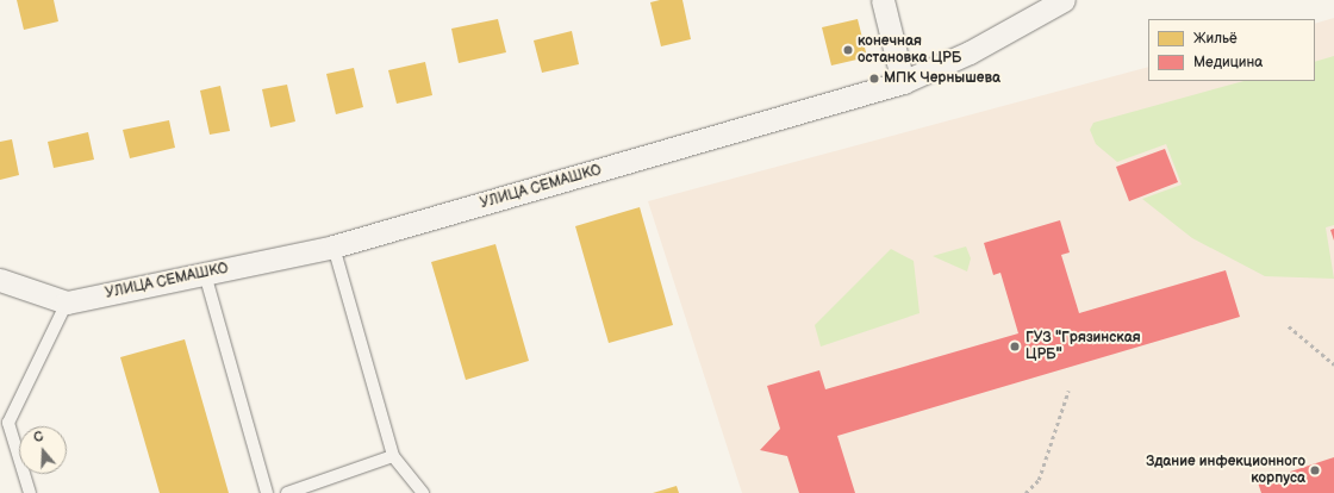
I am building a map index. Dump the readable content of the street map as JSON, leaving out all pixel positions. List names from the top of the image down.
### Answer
{
  "streets": {
    "street": ["УЛИЦА СЕМАШКО"]
  },
  "places": [
    "конечная остановка ЦРБ",
    "МПК Чернышева",
    "ГУЗ \"Грязинская ЦРБ\"",
    "Здание инфекционного корпуса"
  ],
  "legend": ["Жильё", "Медицина"],
  "north": "top"
}
